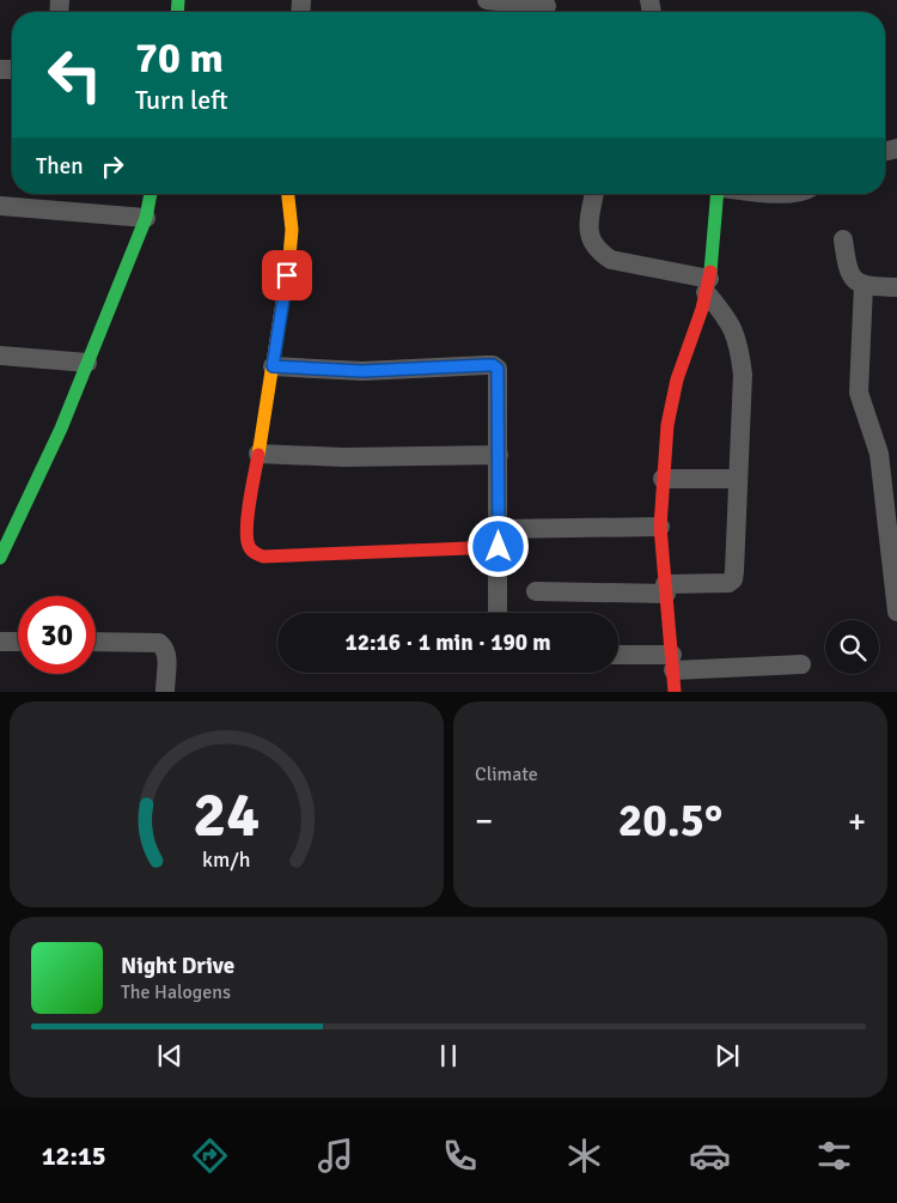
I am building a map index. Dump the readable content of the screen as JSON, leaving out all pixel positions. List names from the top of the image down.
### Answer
{
  "page": {
    "turn": ["70 m", "Turn left"],
    "then": "Then",
    "limit": "30",
    "trip": "12:16 · 1 min · 190 m",
    "tile": "Climate",
    "heat": ["−", "20.5°", "+"],
    "song": ["Night Drive", "The Halogens"],
    "tabs": "12:15",
    "gauge": ["24", "km/h"]
  }
}
